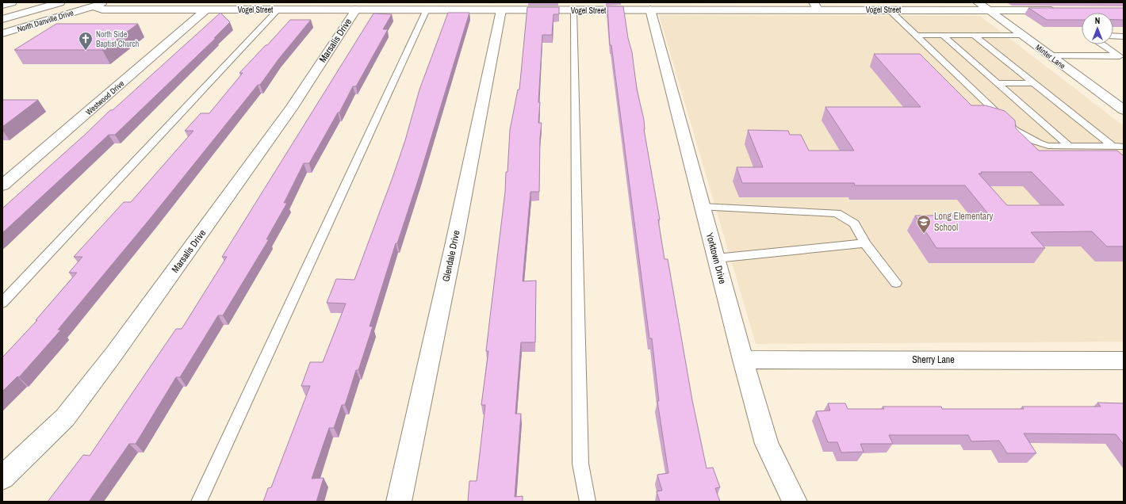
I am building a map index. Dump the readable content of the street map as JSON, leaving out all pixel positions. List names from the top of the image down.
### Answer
{
  "streets": {
    "main road": [
      "Vogel Street",
      "North Danville Drive",
      "Marsalis Drive",
      "Minter Lane",
      "Westwood Drive",
      "Glendale Drive",
      "Yorktown Drive",
      "Sherry Lane"
    ]
  },
  "crossings": [
    ["Vogel Street", "North Danville Drive"],
    ["Vogel Street", "Marsalis Drive"],
    ["Vogel Street", "Minter Lane"],
    ["Vogel Street", "Westwood Drive"],
    ["Vogel Street", "Glendale Drive"],
    ["Vogel Street", "Yorktown Drive"],
    ["Yorktown Drive", "Sherry Lane"]
  ],
  "places": {
    "church": ["North Side Baptist Church"],
    "school or university": ["Long Elementary School"]
  },
  "north": "top"
}
